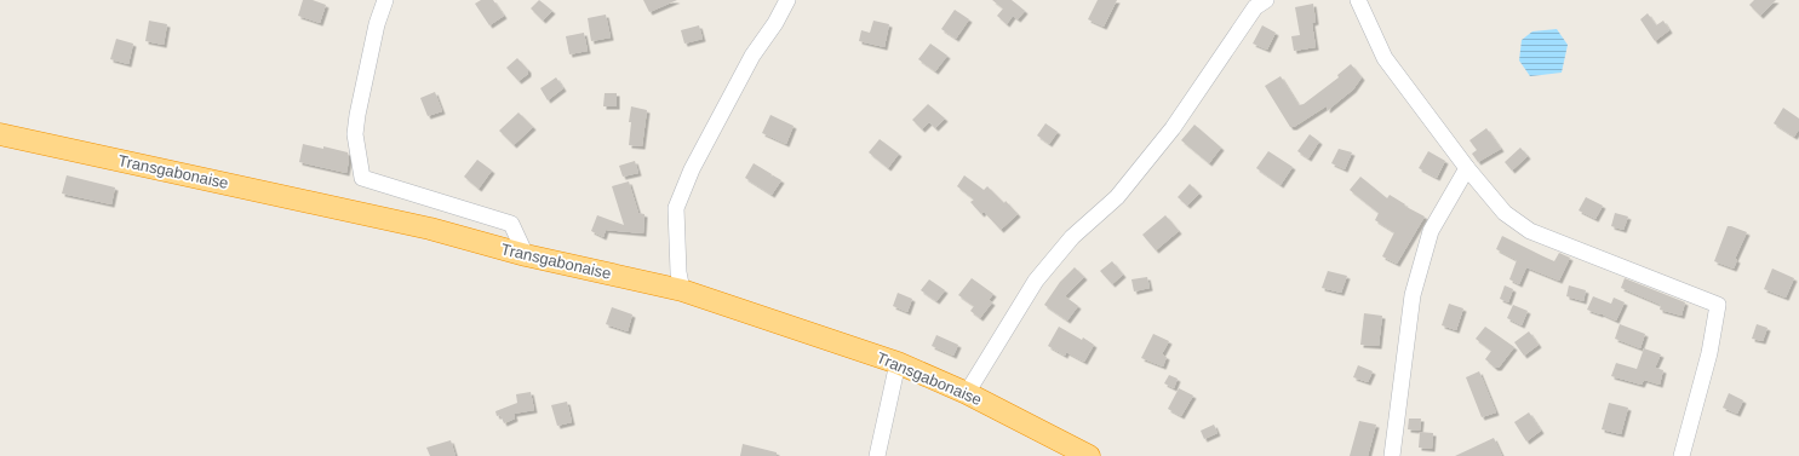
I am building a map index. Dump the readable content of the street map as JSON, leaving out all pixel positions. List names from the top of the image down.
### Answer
{
  "streets": {
    "highway": ["Transgabonaise"]
  }
}
